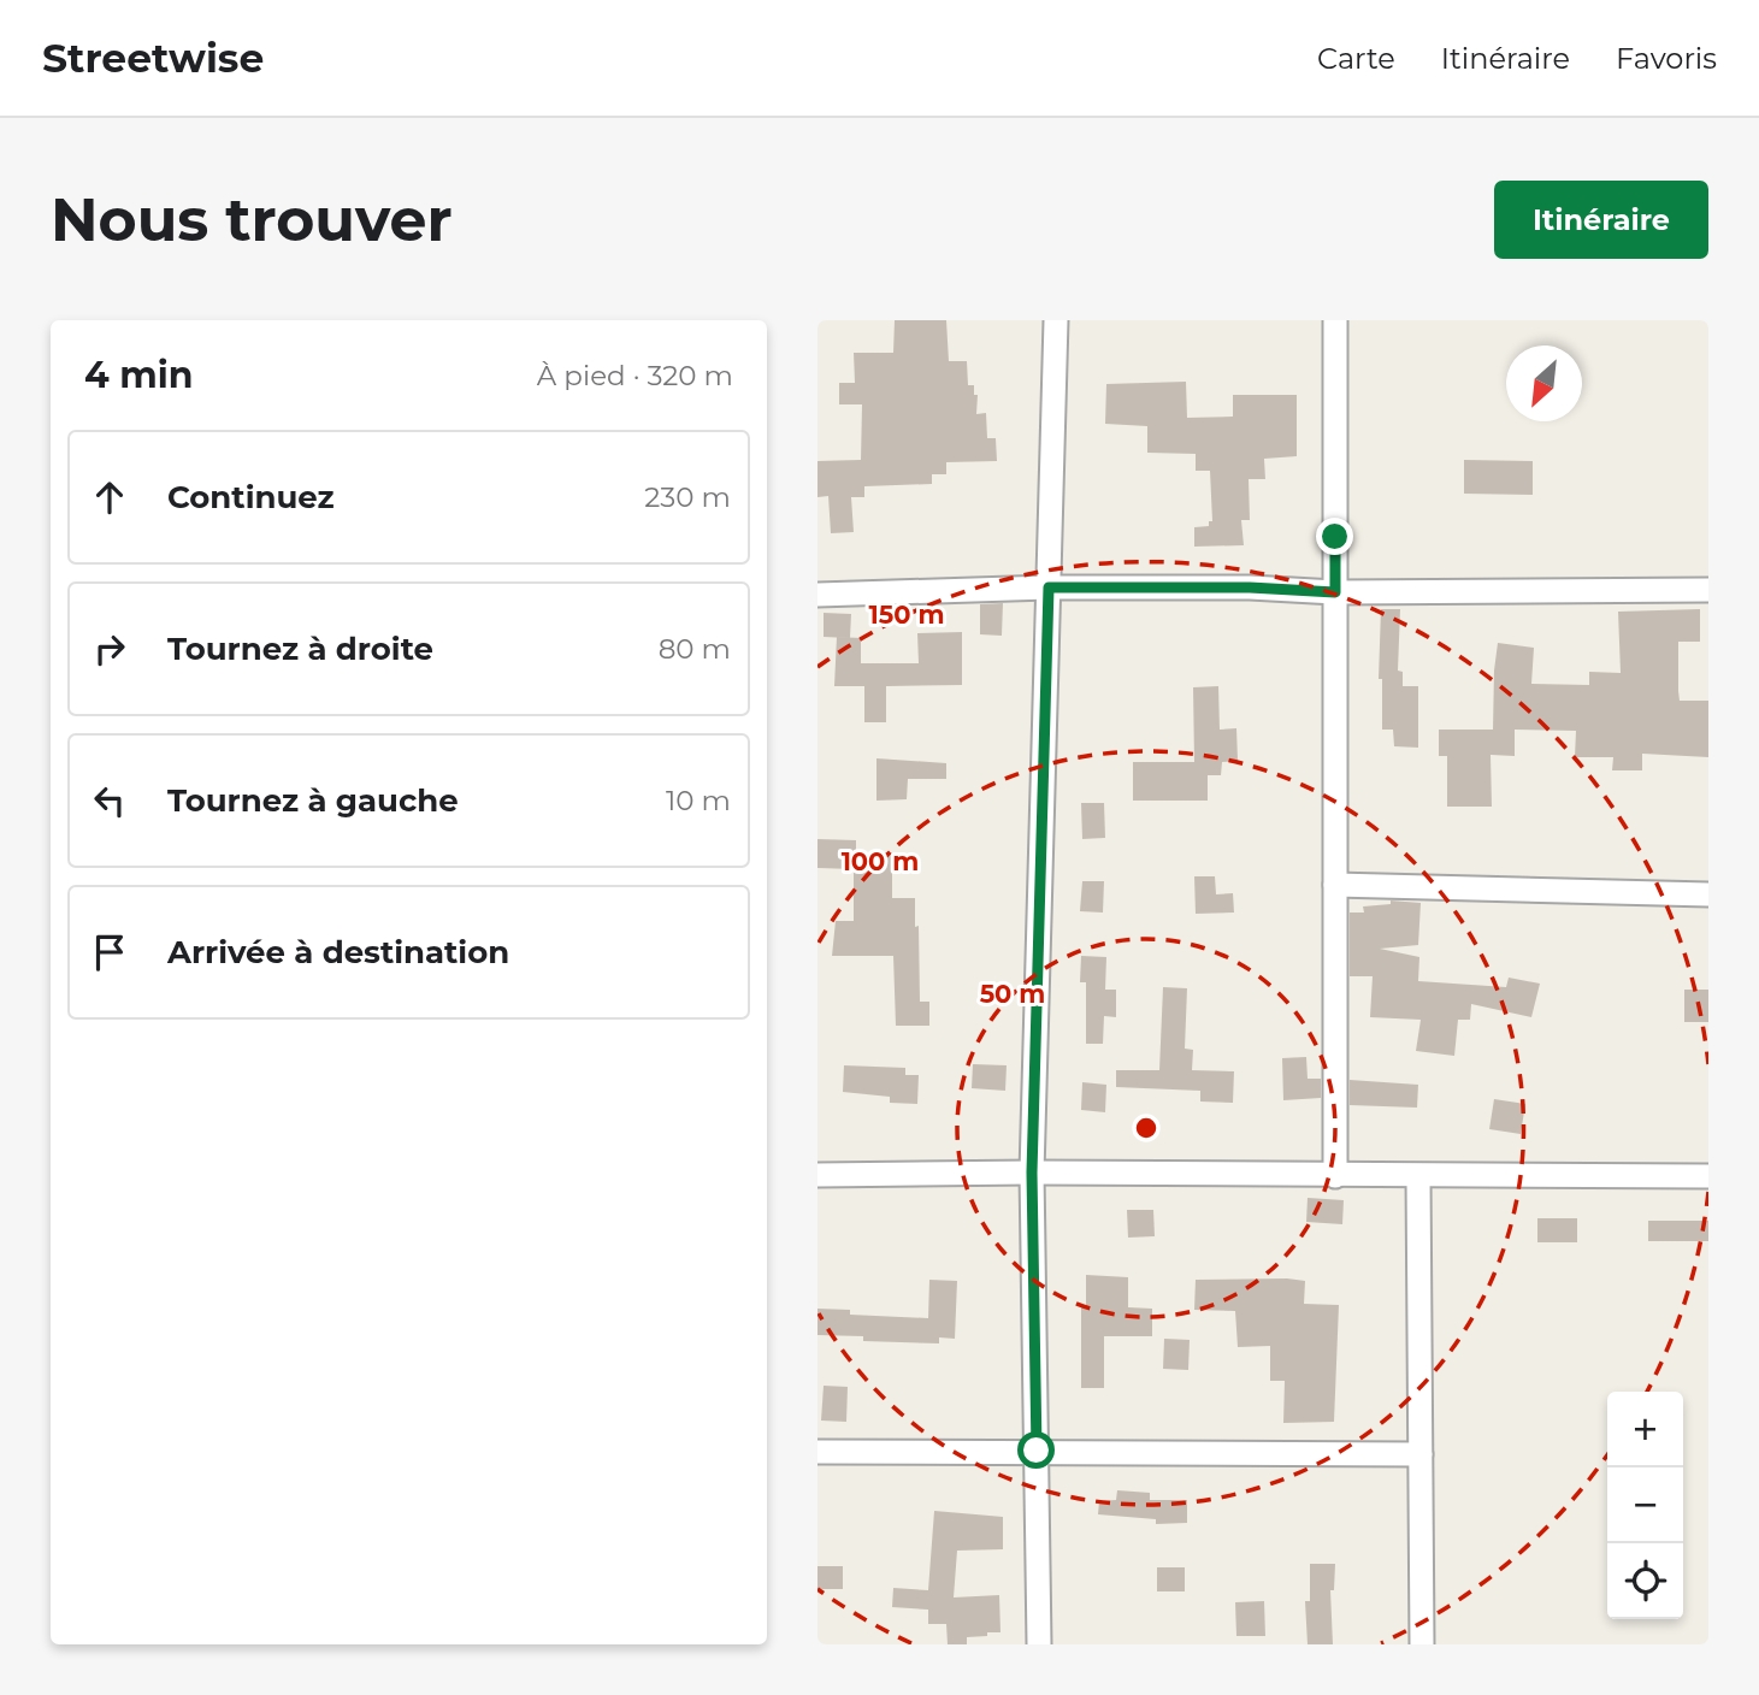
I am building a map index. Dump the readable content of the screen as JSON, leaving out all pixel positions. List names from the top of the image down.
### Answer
{
  "north": "bottom left",
  "page": {
    "header": "Streetwise",
    "nav": ["Carte", "Itinéraire", "Favoris"],
    "buttons": "Itinéraire",
    "title": "Nous trouver",
    "heading": ["4 min", "À pied · 320 m"],
    "list": [
      ["Continuez", "230 m"],
      ["Tournez à droite", "80 m"],
      ["Tournez à gauche", "10 m"],
      "Arrivée à destination"
    ],
    "map_buttons": ["+", "−"]
  },
  "rings": ["150 m", "100 m", "50 m"]
}
